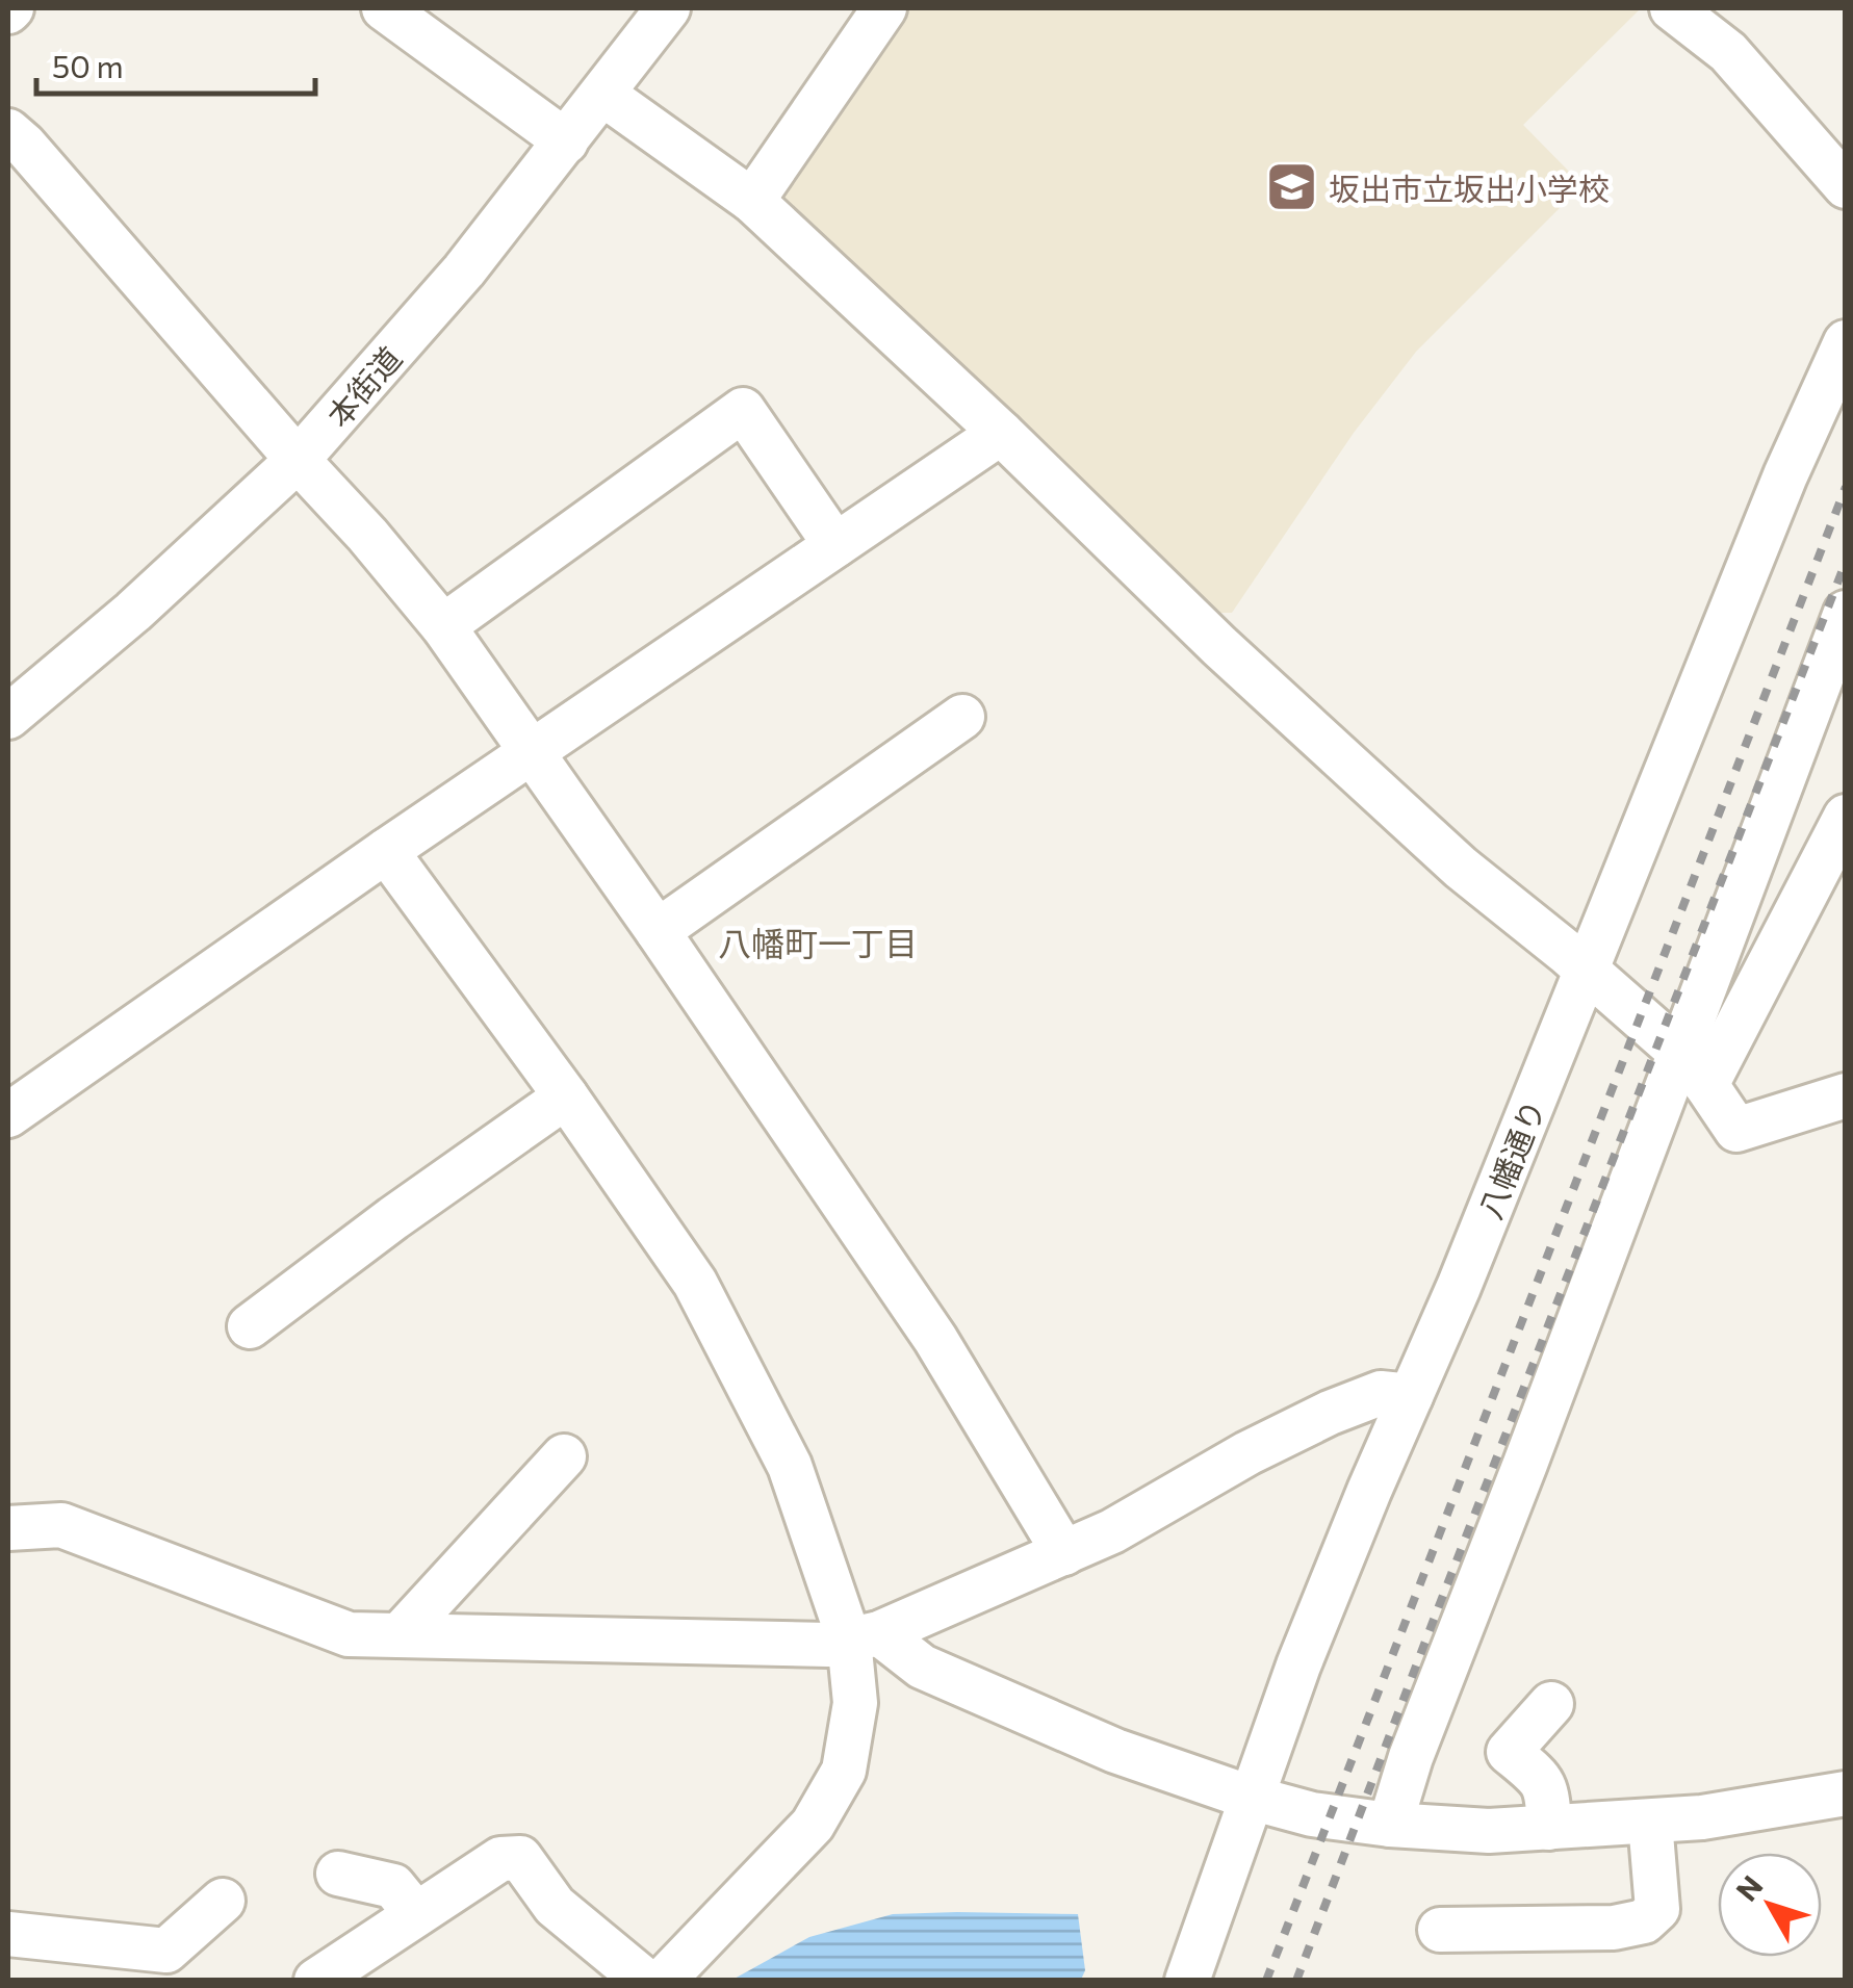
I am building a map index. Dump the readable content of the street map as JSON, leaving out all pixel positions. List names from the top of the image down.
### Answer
{
  "streets": {
    "street": ["本街道", "八幡通り"]
  },
  "districts": ["八幡町一丁目"],
  "places": {
    "school or university": ["坂出市立坂出小学校"]
  },
  "scale_bar": "50 m",
  "north": "top left"
}
